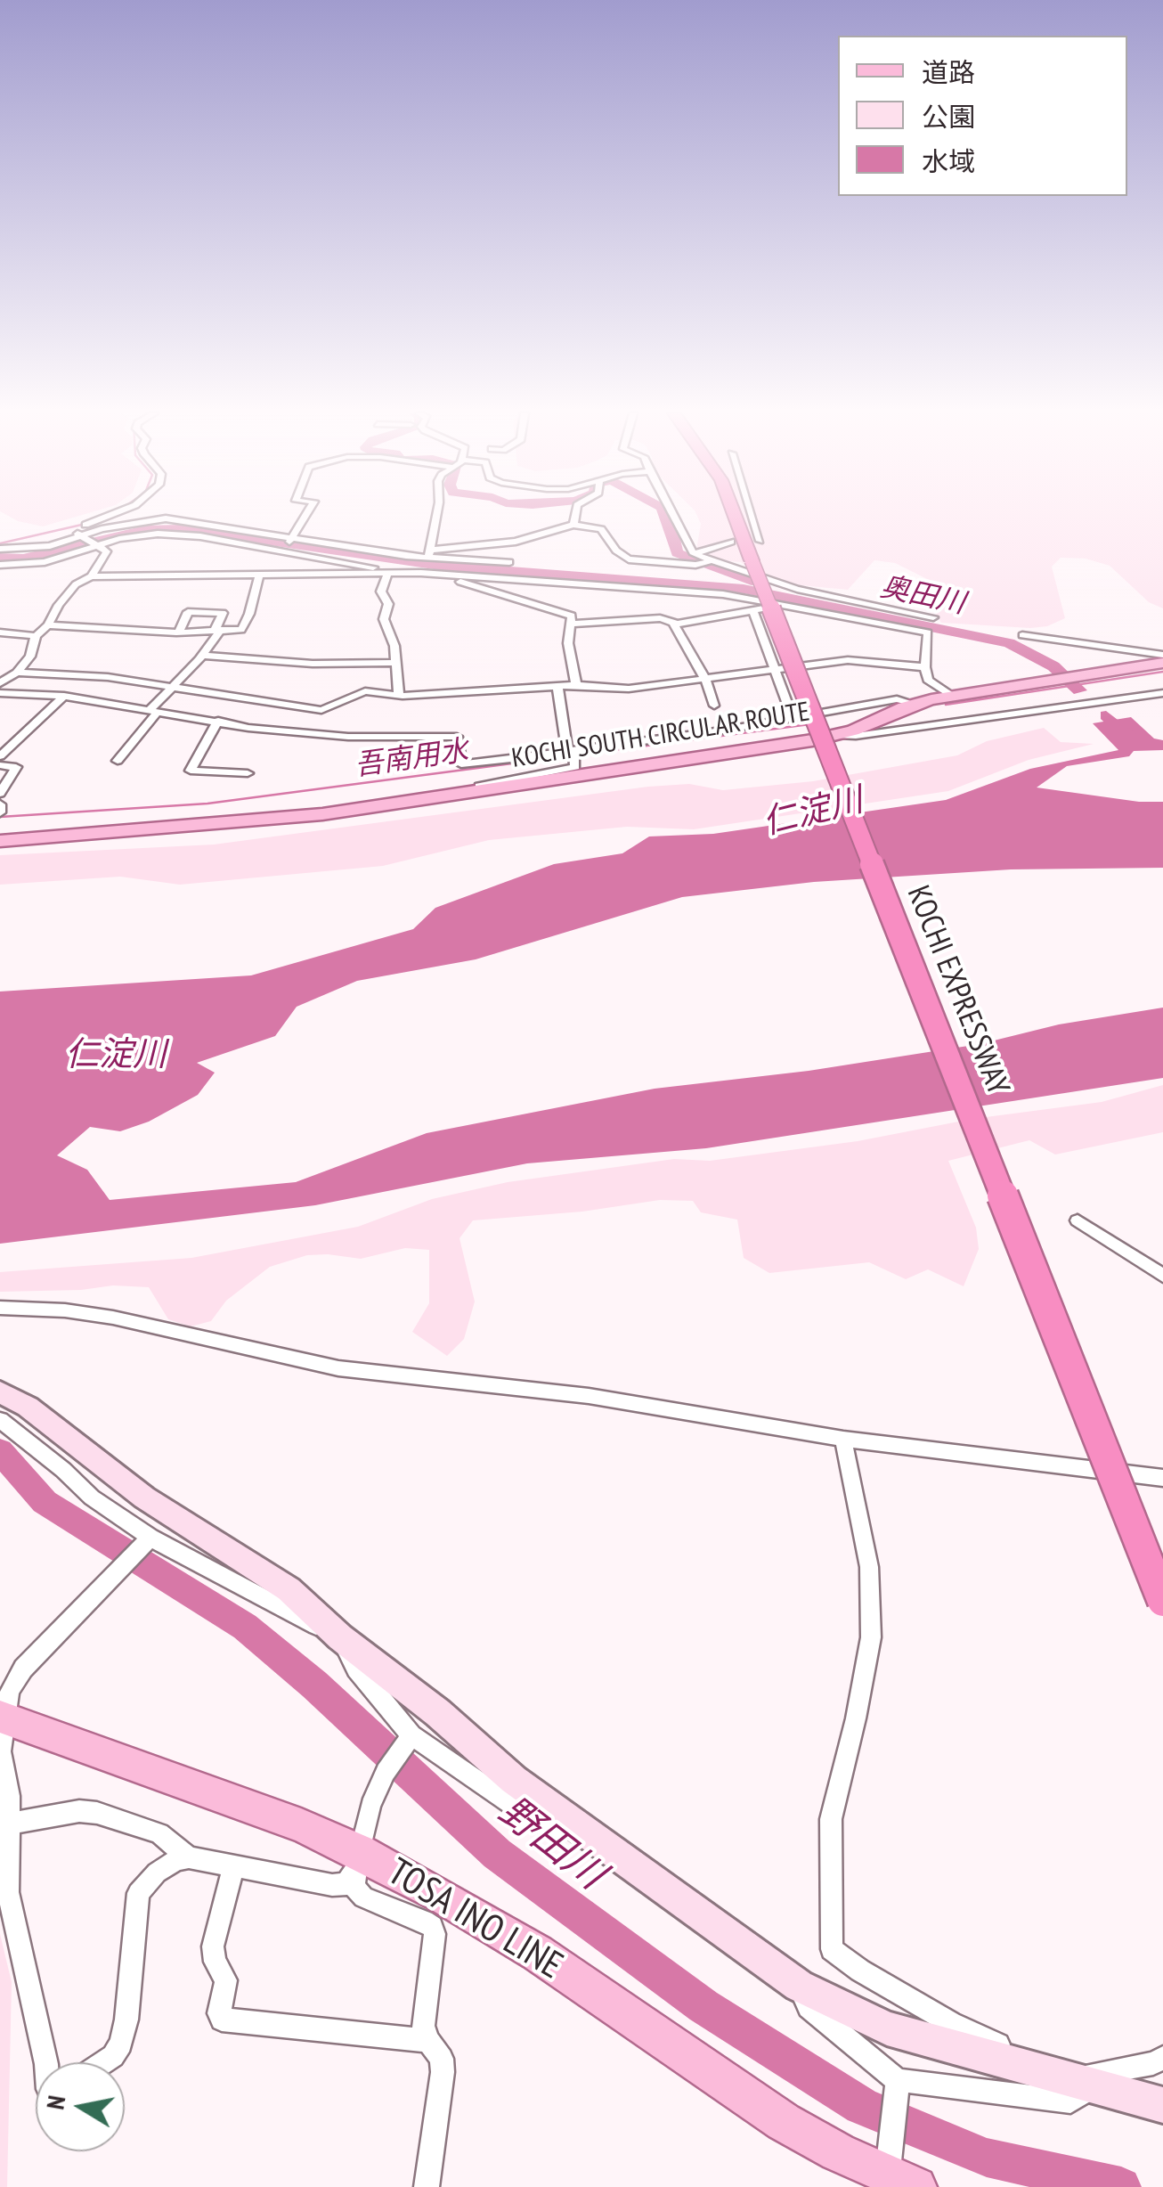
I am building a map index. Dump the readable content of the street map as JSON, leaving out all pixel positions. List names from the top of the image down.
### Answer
{
  "streets": {
    "highway": ["KOCHI EXPRESSWAY"],
    "main road": ["KOCHI SOUTH CIRCULAR ROUTE", "TOSA INO LINE"]
  },
  "water": [
    "奥田川",
    "吾南用水",
    "仁淀川",
    "野田川"
  ],
  "legend": ["道路", "公園", "水域"],
  "north": "left"
}
